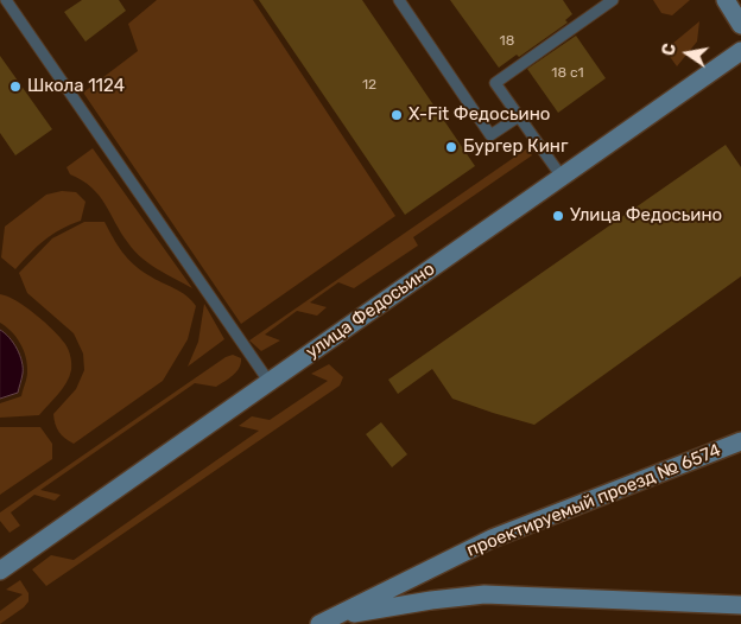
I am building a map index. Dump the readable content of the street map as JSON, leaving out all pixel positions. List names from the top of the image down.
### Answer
{
  "streets": {
    "street": ["улица Федосьино", "проектируемый проезд № 6574"]
  },
  "places": [
    "Школа 1124",
    "X-Fit Федосьино",
    "Бургер Кинг",
    "Улица Федосьино"
  ],
  "house_numbers": ["18", "18 с1", "12"],
  "north": "left"
}
